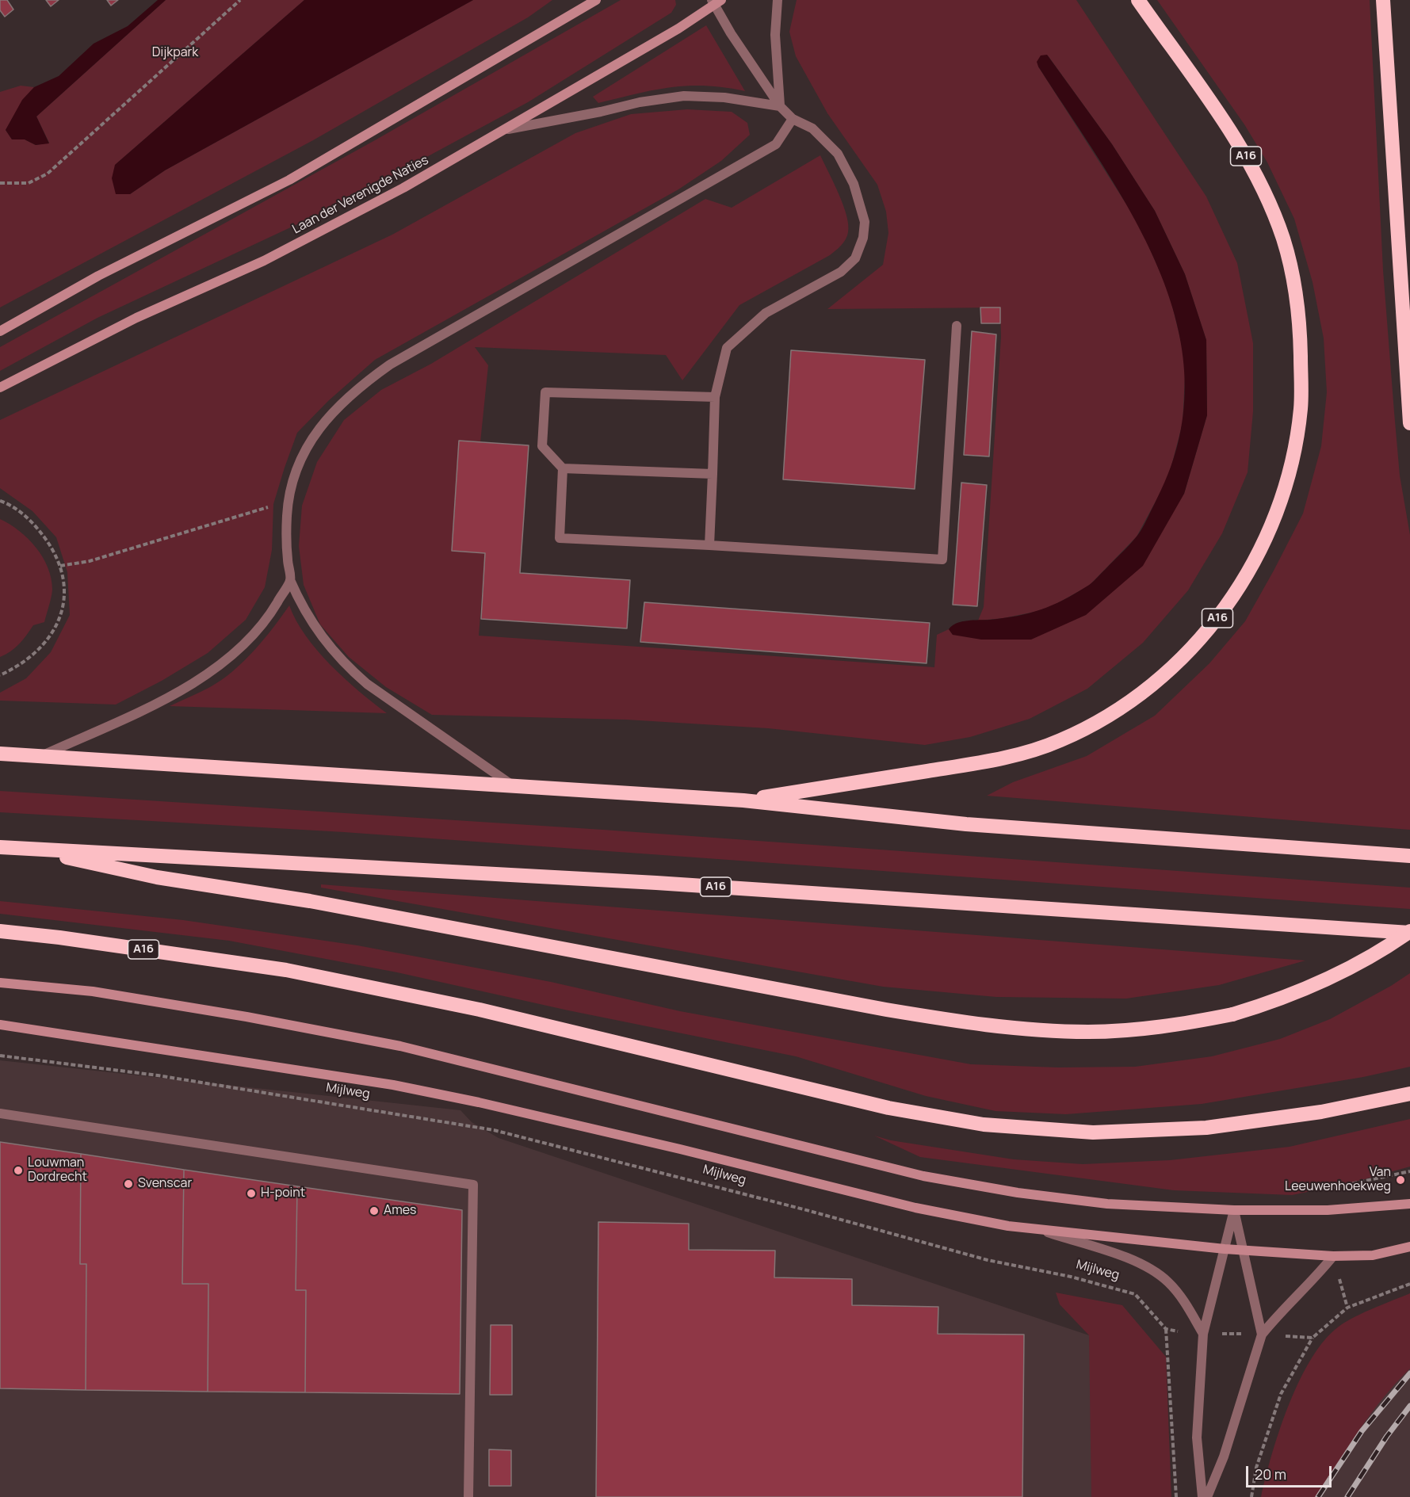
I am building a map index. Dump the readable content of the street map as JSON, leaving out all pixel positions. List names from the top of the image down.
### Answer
{
  "streets": {
    "highway": ["A16"],
    "main road": ["Laan der Verenigde Naties", "Mijlweg"]
  },
  "parks": ["Dijkpark"],
  "places": [
    "Louwman Dordrecht",
    "Van Leeuwenhoekweg",
    "Svenscar",
    "H-point",
    "Ames"
  ],
  "scale_bar": "20 m"
}
